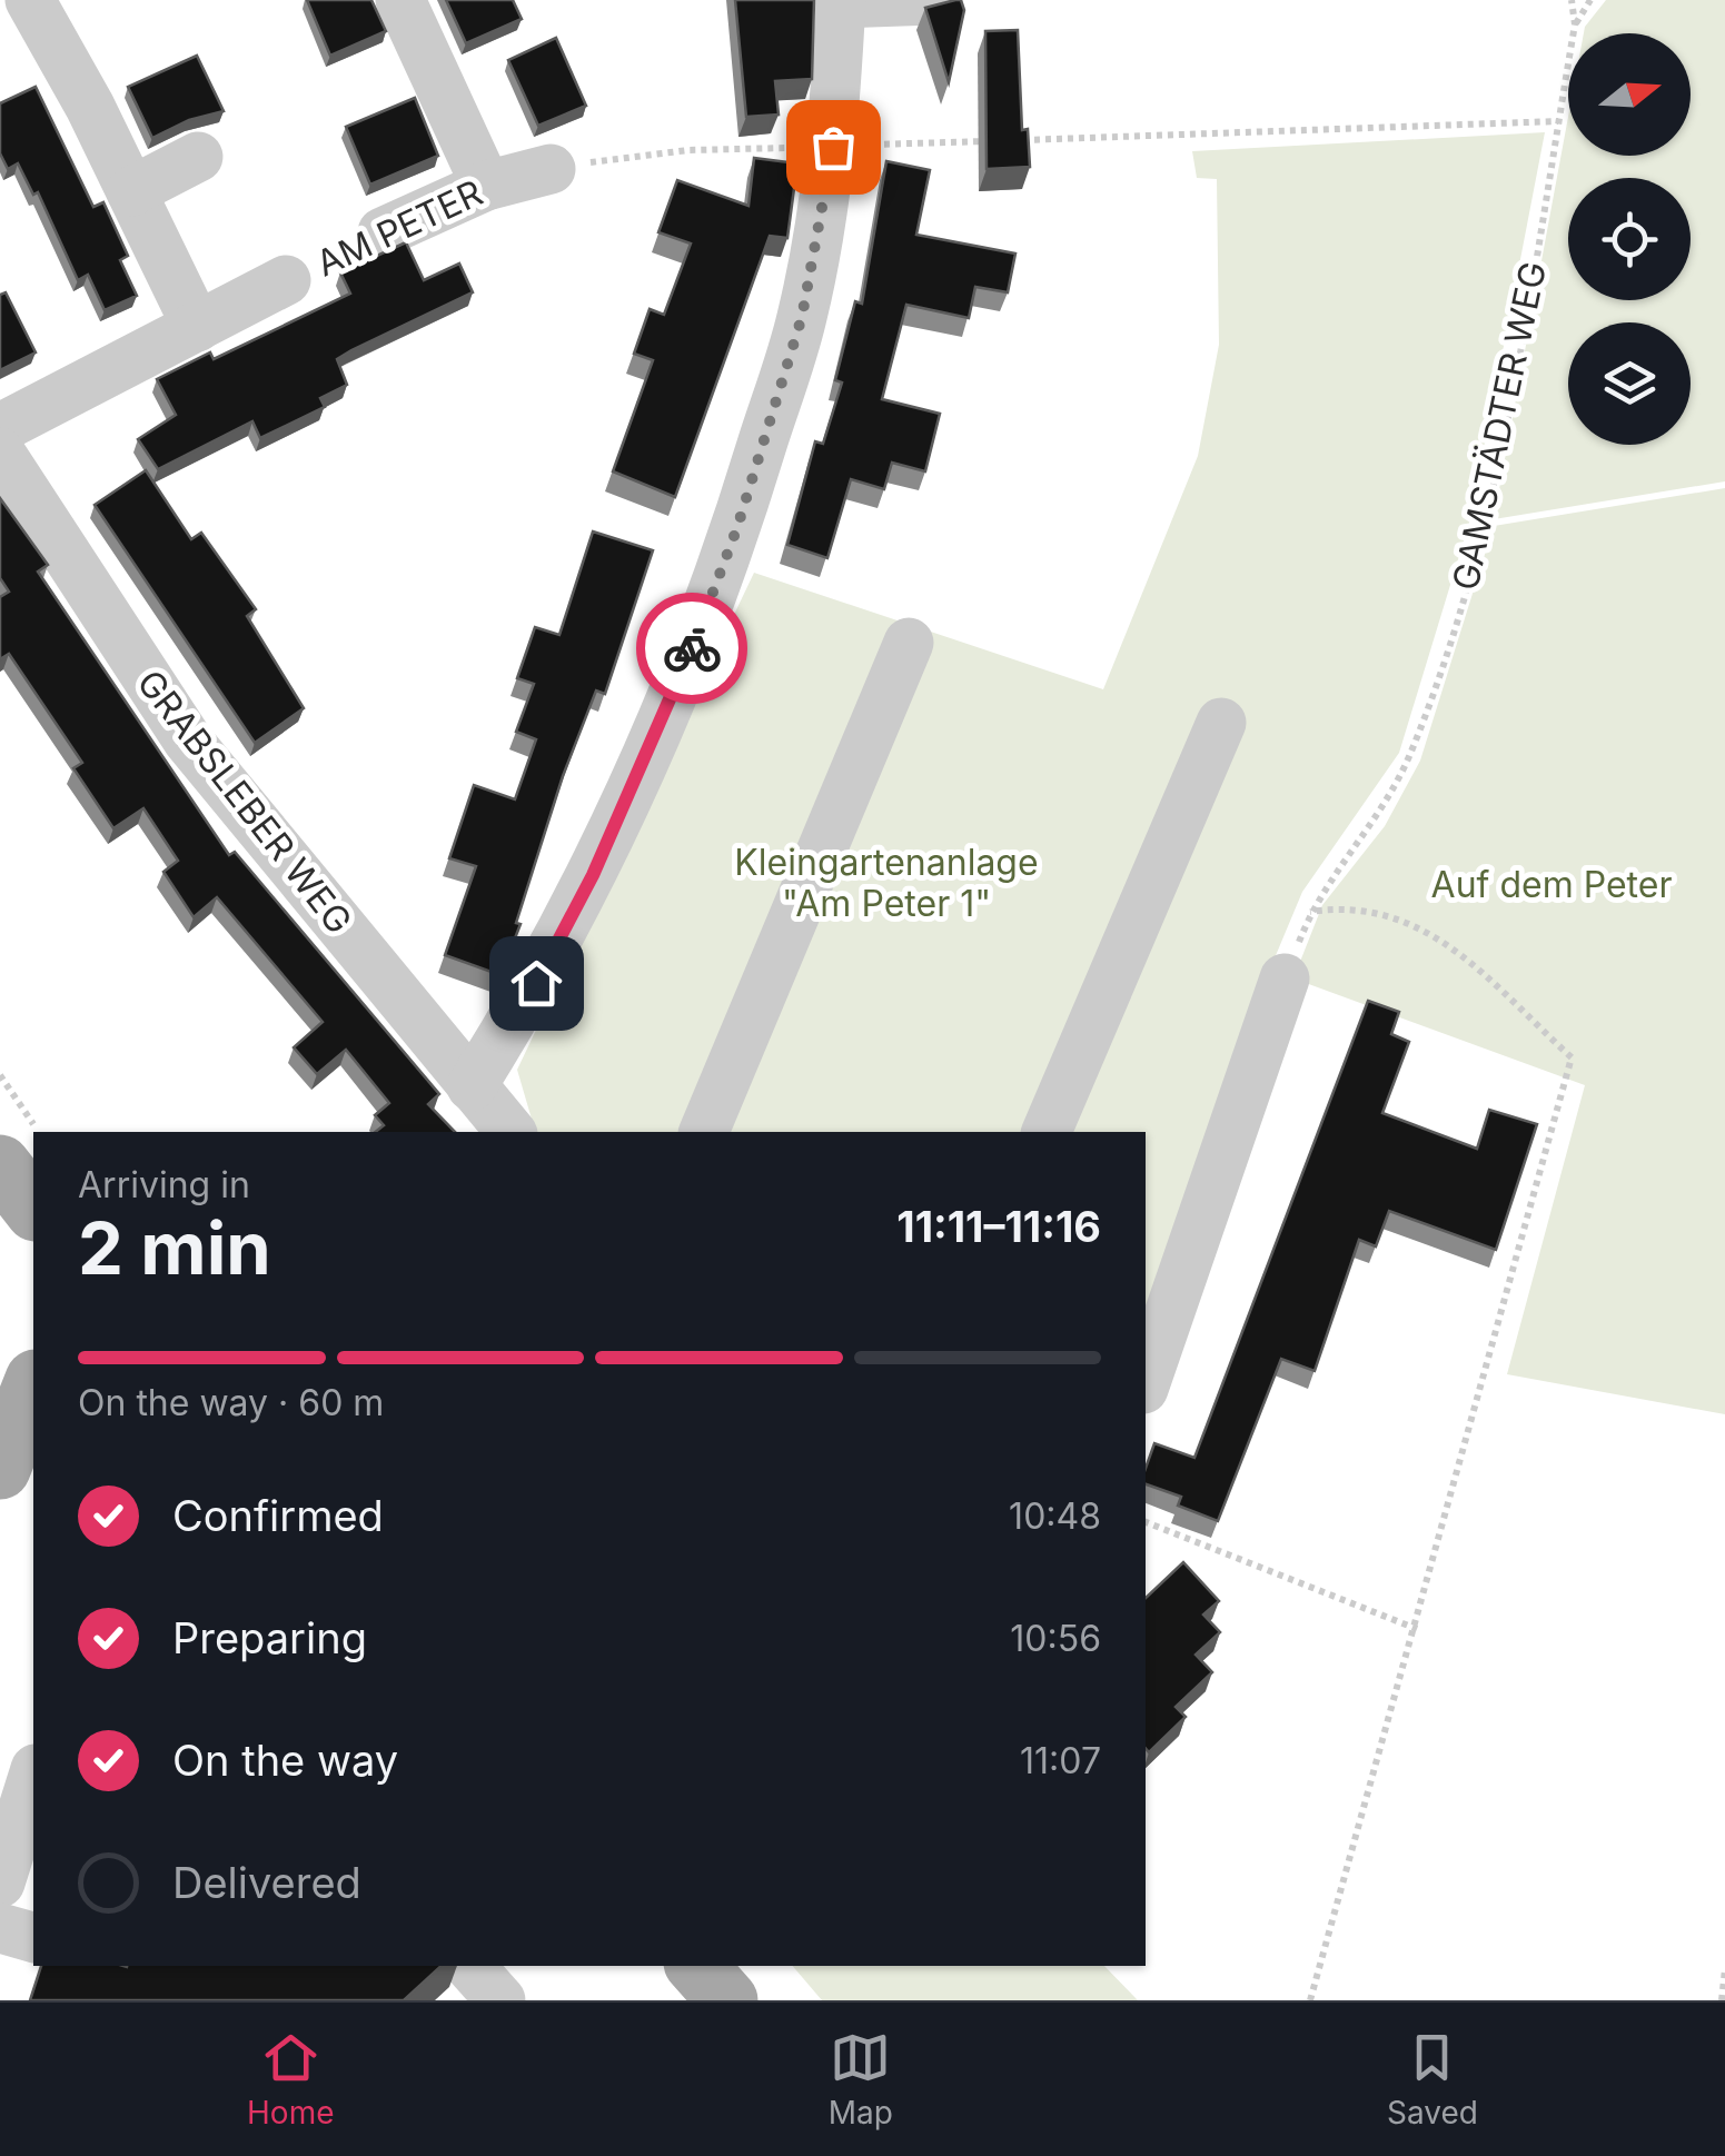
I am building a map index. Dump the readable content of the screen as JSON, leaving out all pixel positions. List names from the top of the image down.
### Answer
{
  "streets": {
    "street": ["AM PETER", "GRABSLEBER WEG"],
    "path": ["GAMSTÄDTER WEG"]
  },
  "parks": ["Kleingartenanlage \"Am Peter 1\"", "Auf dem Peter"],
  "north": "right",
  "page": {
    "heading": ["2 min", "Arriving in", "11:11–11:16"],
    "bar": "On the way · 60 m",
    "list": [
      ["Confirmed", "10:48"],
      ["Preparing", "10:56"],
      ["On the way", "11:07"],
      "Delivered"
    ],
    "tabs": ["Home", "Map", "Saved"]
  }
}
